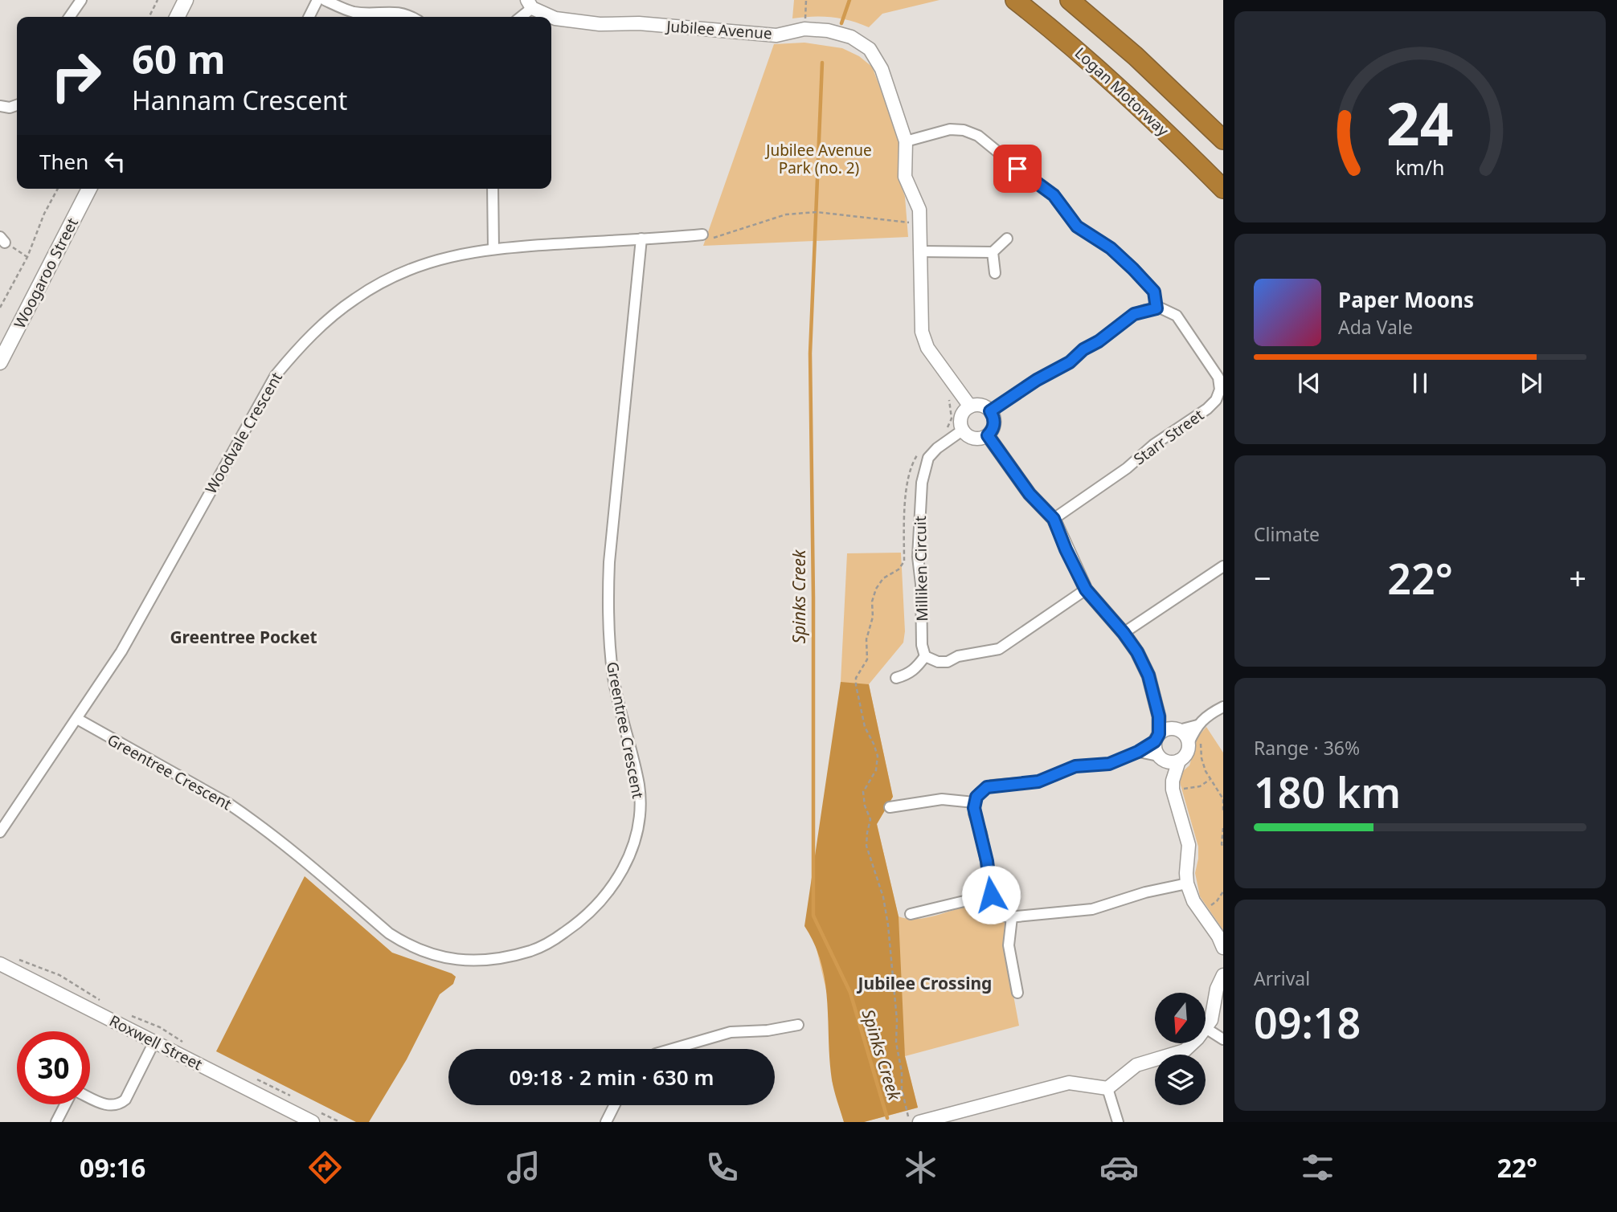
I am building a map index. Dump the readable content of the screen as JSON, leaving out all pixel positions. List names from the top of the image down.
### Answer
{
  "streets": {
    "highway": ["Logan Motorway"],
    "main road": ["Woogaroo Street"],
    "street": [
      "Jubilee Avenue",
      "Woodvale Crescent",
      "Starr Street",
      "Milliken Circuit",
      "Greentree Crescent",
      "Roxwell Street"
    ]
  },
  "crossings": [
    ["Jubilee Avenue", "Milliken Circuit"],
    ["Woodvale Crescent", "Greentree Crescent"]
  ],
  "districts": ["Greentree Pocket", "Jubilee Crossing"],
  "water": ["Spinks Creek"],
  "parks": ["Jubilee Avenue Park (no. 2)"],
  "north": "bottom",
  "page": {
    "turn": ["60 m", "Hannam Crescent"],
    "then": "Then",
    "song": ["Paper Moons", "Ada Vale"],
    "tile": [
      "Climate",
      ["Range · 36%", "180 km"],
      ["Arrival", "09:18"]
    ],
    "heat": ["−", "22°", "+"],
    "limit": "30",
    "trip": "09:18 · 2 min · 630 m",
    "tabs": ["09:16", "22°"],
    "gauge": ["24", "km/h"]
  }
}
